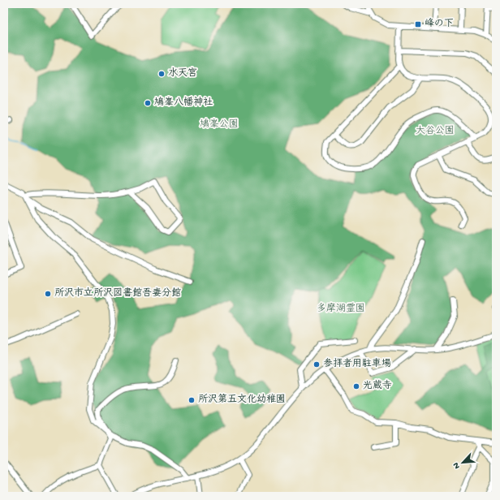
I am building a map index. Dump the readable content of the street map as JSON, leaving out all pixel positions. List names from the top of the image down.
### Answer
{
  "parks": ["鳩峯公園", "大谷公園", "多摩湖霊園"],
  "places": {
    "transit": ["峰の下"],
    "other": [
      "水天宮",
      "鳩峯八幡神社",
      "所沢市立所沢図書館吾妻分館",
      "参拝者用駐車場",
      "光蔵寺",
      "所沢第五文化幼稚園"
    ]
  },
  "north": "bottom left"
}
